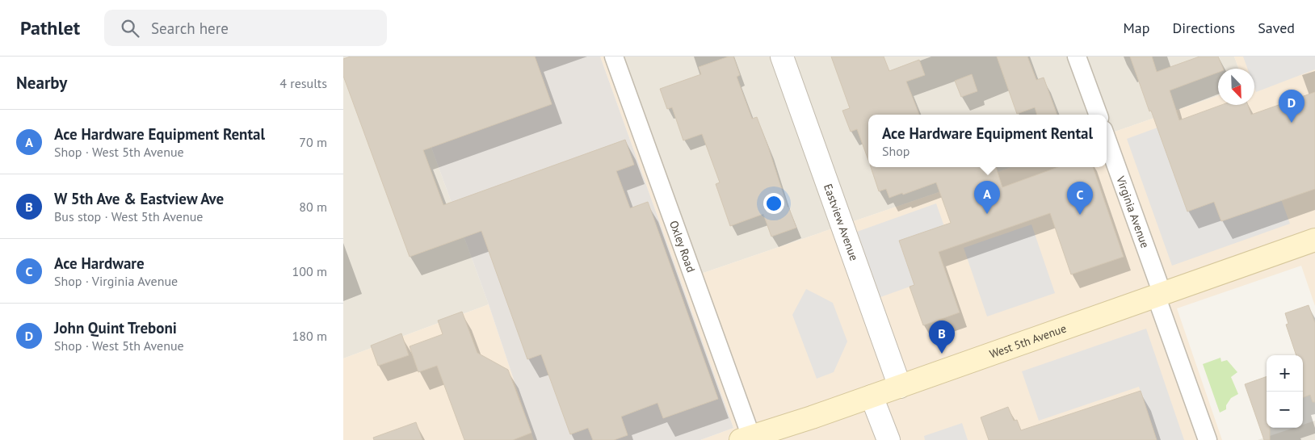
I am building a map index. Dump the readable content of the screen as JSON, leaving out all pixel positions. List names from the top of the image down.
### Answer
{
  "streets": {
    "main road": ["West 5th Avenue"],
    "street": ["Virginia Avenue", "Eastview Avenue", "Oxley Road"]
  },
  "crossings": [
    ["Virginia Avenue", "West 5th Avenue"],
    ["Eastview Avenue", "West 5th Avenue"],
    ["Oxley Road", "West 5th Avenue"]
  ],
  "north": "bottom right",
  "page": {
    "header": "Pathlet",
    "search": "Search here",
    "nav": ["Map", "Directions", "Saved"],
    "heading": ["Nearby", "4 results"],
    "pins": [
      "D",
      "A",
      "C",
      "B"
    ],
    "list": [
      {
        "mark": "A",
        "name": "Ace Hardware Equipment Rental",
        "note": "Shop · West 5th Avenue",
        "value": "70 m"
      },
      {
        "mark": "B",
        "name": "W 5th Ave & Eastview Ave",
        "note": "Bus stop · West 5th Avenue",
        "value": "80 m"
      },
      {
        "mark": "C",
        "name": "Ace Hardware",
        "note": "Shop · Virginia Avenue",
        "value": "100 m"
      },
      {
        "mark": "D",
        "name": "John Quint Treboni",
        "note": "Shop · West 5th Avenue",
        "value": "180 m"
      }
    ],
    "popup": ["Ace Hardware Equipment Rental", "Shop"],
    "map_buttons": ["+", "−"]
  }
}
